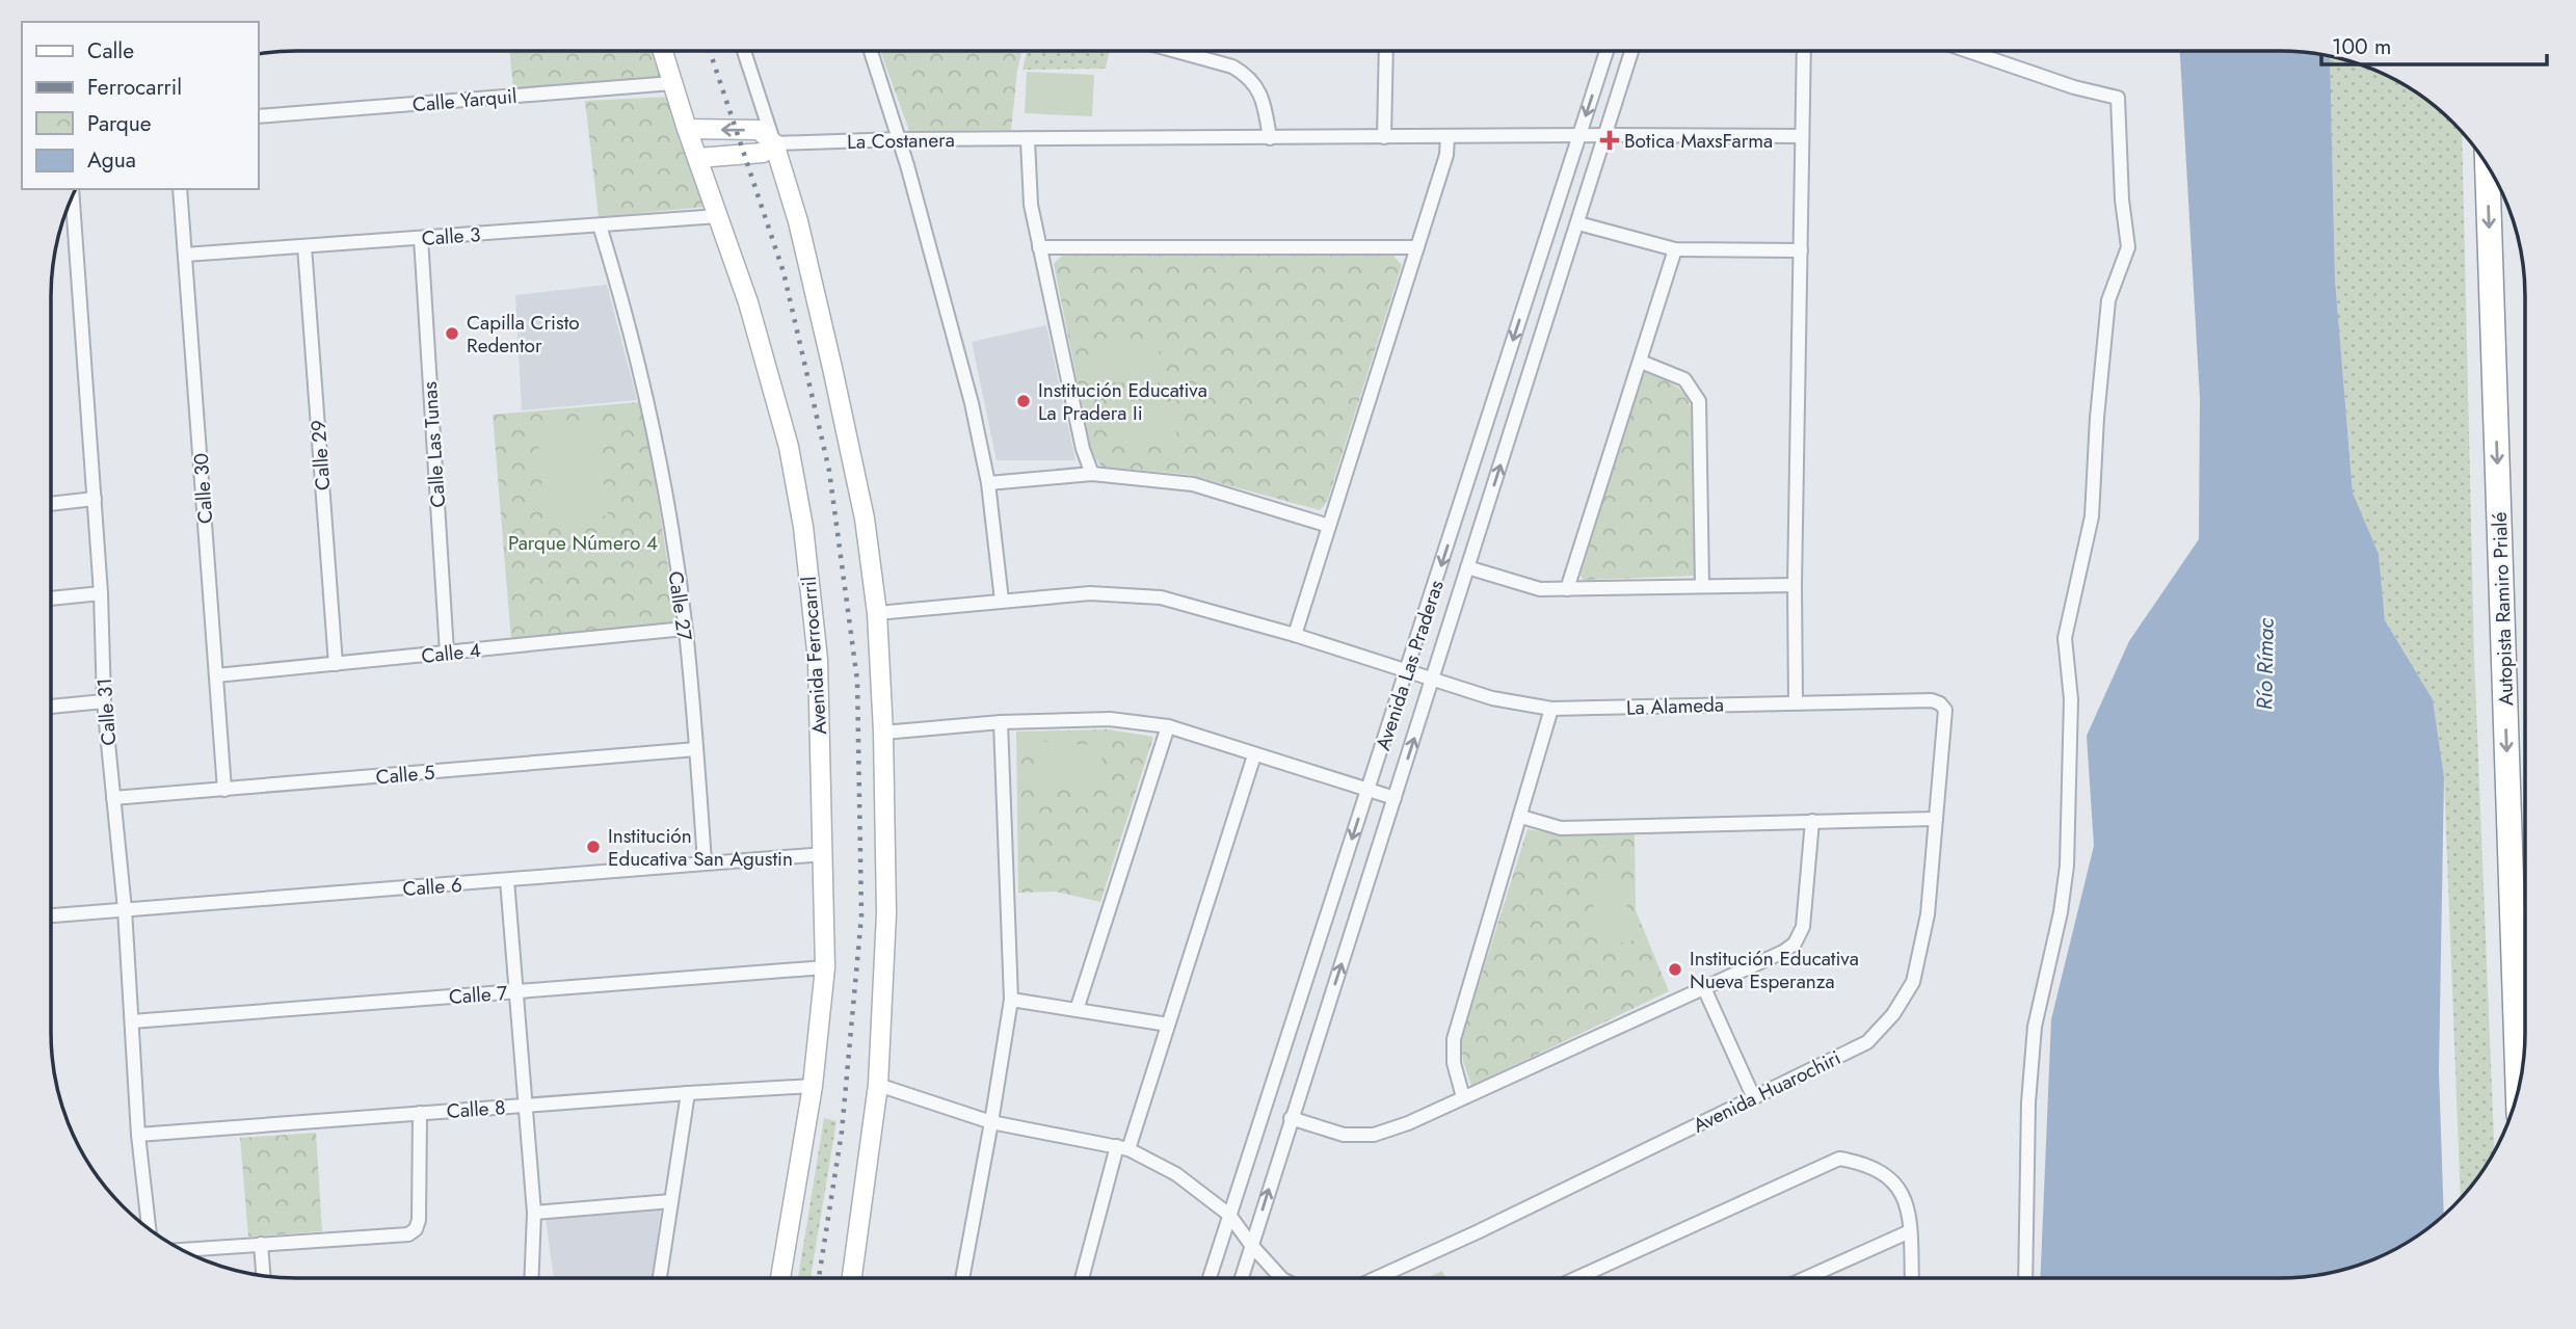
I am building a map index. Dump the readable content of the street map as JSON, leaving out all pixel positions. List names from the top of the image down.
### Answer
{
  "streets": {
    "highway": ["Autopista Ramiro Prialé"],
    "street": [
      "Calle Yarquil",
      "La Costanera",
      "Calle 3",
      "Calle Las Tunas",
      "Calle 29",
      "Calle 30",
      "Calle 27",
      "Calle 4",
      "Avenida Ferrocarril",
      "Avenida Las Praderas",
      "La Alameda",
      "Calle 31",
      "Calle 5",
      "Calle 6",
      "Calle 7",
      "Avenida Huarochiri",
      "Calle 8"
    ]
  },
  "crossings": [
    ["Calle Yarquil", "Avenida Ferrocarril"],
    ["La Costanera", "Avenida Ferrocarril"],
    ["La Costanera", "Avenida Las Praderas"],
    ["Calle 3", "Calle Las Tunas"],
    ["Calle 3", "Calle 29"],
    ["Calle 3", "Calle 30"],
    ["Calle 3", "Calle 27"],
    ["Calle 3", "Avenida Ferrocarril"],
    ["Calle Las Tunas", "Calle 4"],
    ["Calle 29", "Calle 4"],
    ["Calle 30", "Calle 4"],
    ["Calle 30", "Calle 5"],
    ["Calle 27", "Calle 4"],
    ["Calle 27", "Calle 5"],
    ["Calle 27", "Calle 6"],
    ["Avenida Ferrocarril", "Calle 6"],
    ["Avenida Ferrocarril", "Calle 7"],
    ["Avenida Ferrocarril", "Calle 8"],
    ["Avenida Las Praderas", "La Alameda"],
    ["La Alameda", "Avenida Huarochiri"],
    ["Calle 31", "Calle 5"],
    ["Calle 31", "Calle 6"],
    ["Calle 31", "Calle 7"],
    ["Calle 31", "Calle 8"]
  ],
  "one_way": ["Autopista Ramiro Prialé"],
  "water": ["Río Rímac"],
  "parks": ["Parque Número 4"],
  "places": {
    "health": ["Botica MaxsFarma"],
    "other": [
      "Capilla Cristo Redentor",
      "Institución Educativa La Pradera Ii",
      "Institución Educativa San Agustin",
      "Institución Educativa Nueva Esperanza"
    ]
  },
  "legend": [
    "Calle",
    "Ferrocarril",
    "Parque",
    "Agua"
  ],
  "scale_bar": "100 m"
}
